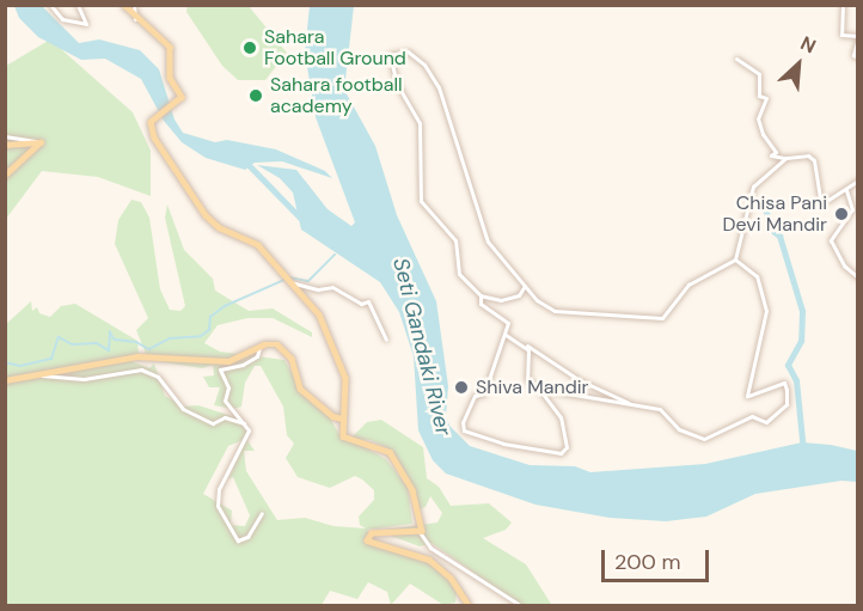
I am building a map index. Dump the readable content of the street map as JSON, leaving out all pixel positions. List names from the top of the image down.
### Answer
{
  "water": ["Seti Gandaki River"],
  "places": [
    "Sahara Football Ground",
    "Sahara football academy",
    "Chisa Pani Devi Mandir",
    "Shiva Mandir"
  ],
  "scale_bar": "200 m",
  "north": "top right"
}
